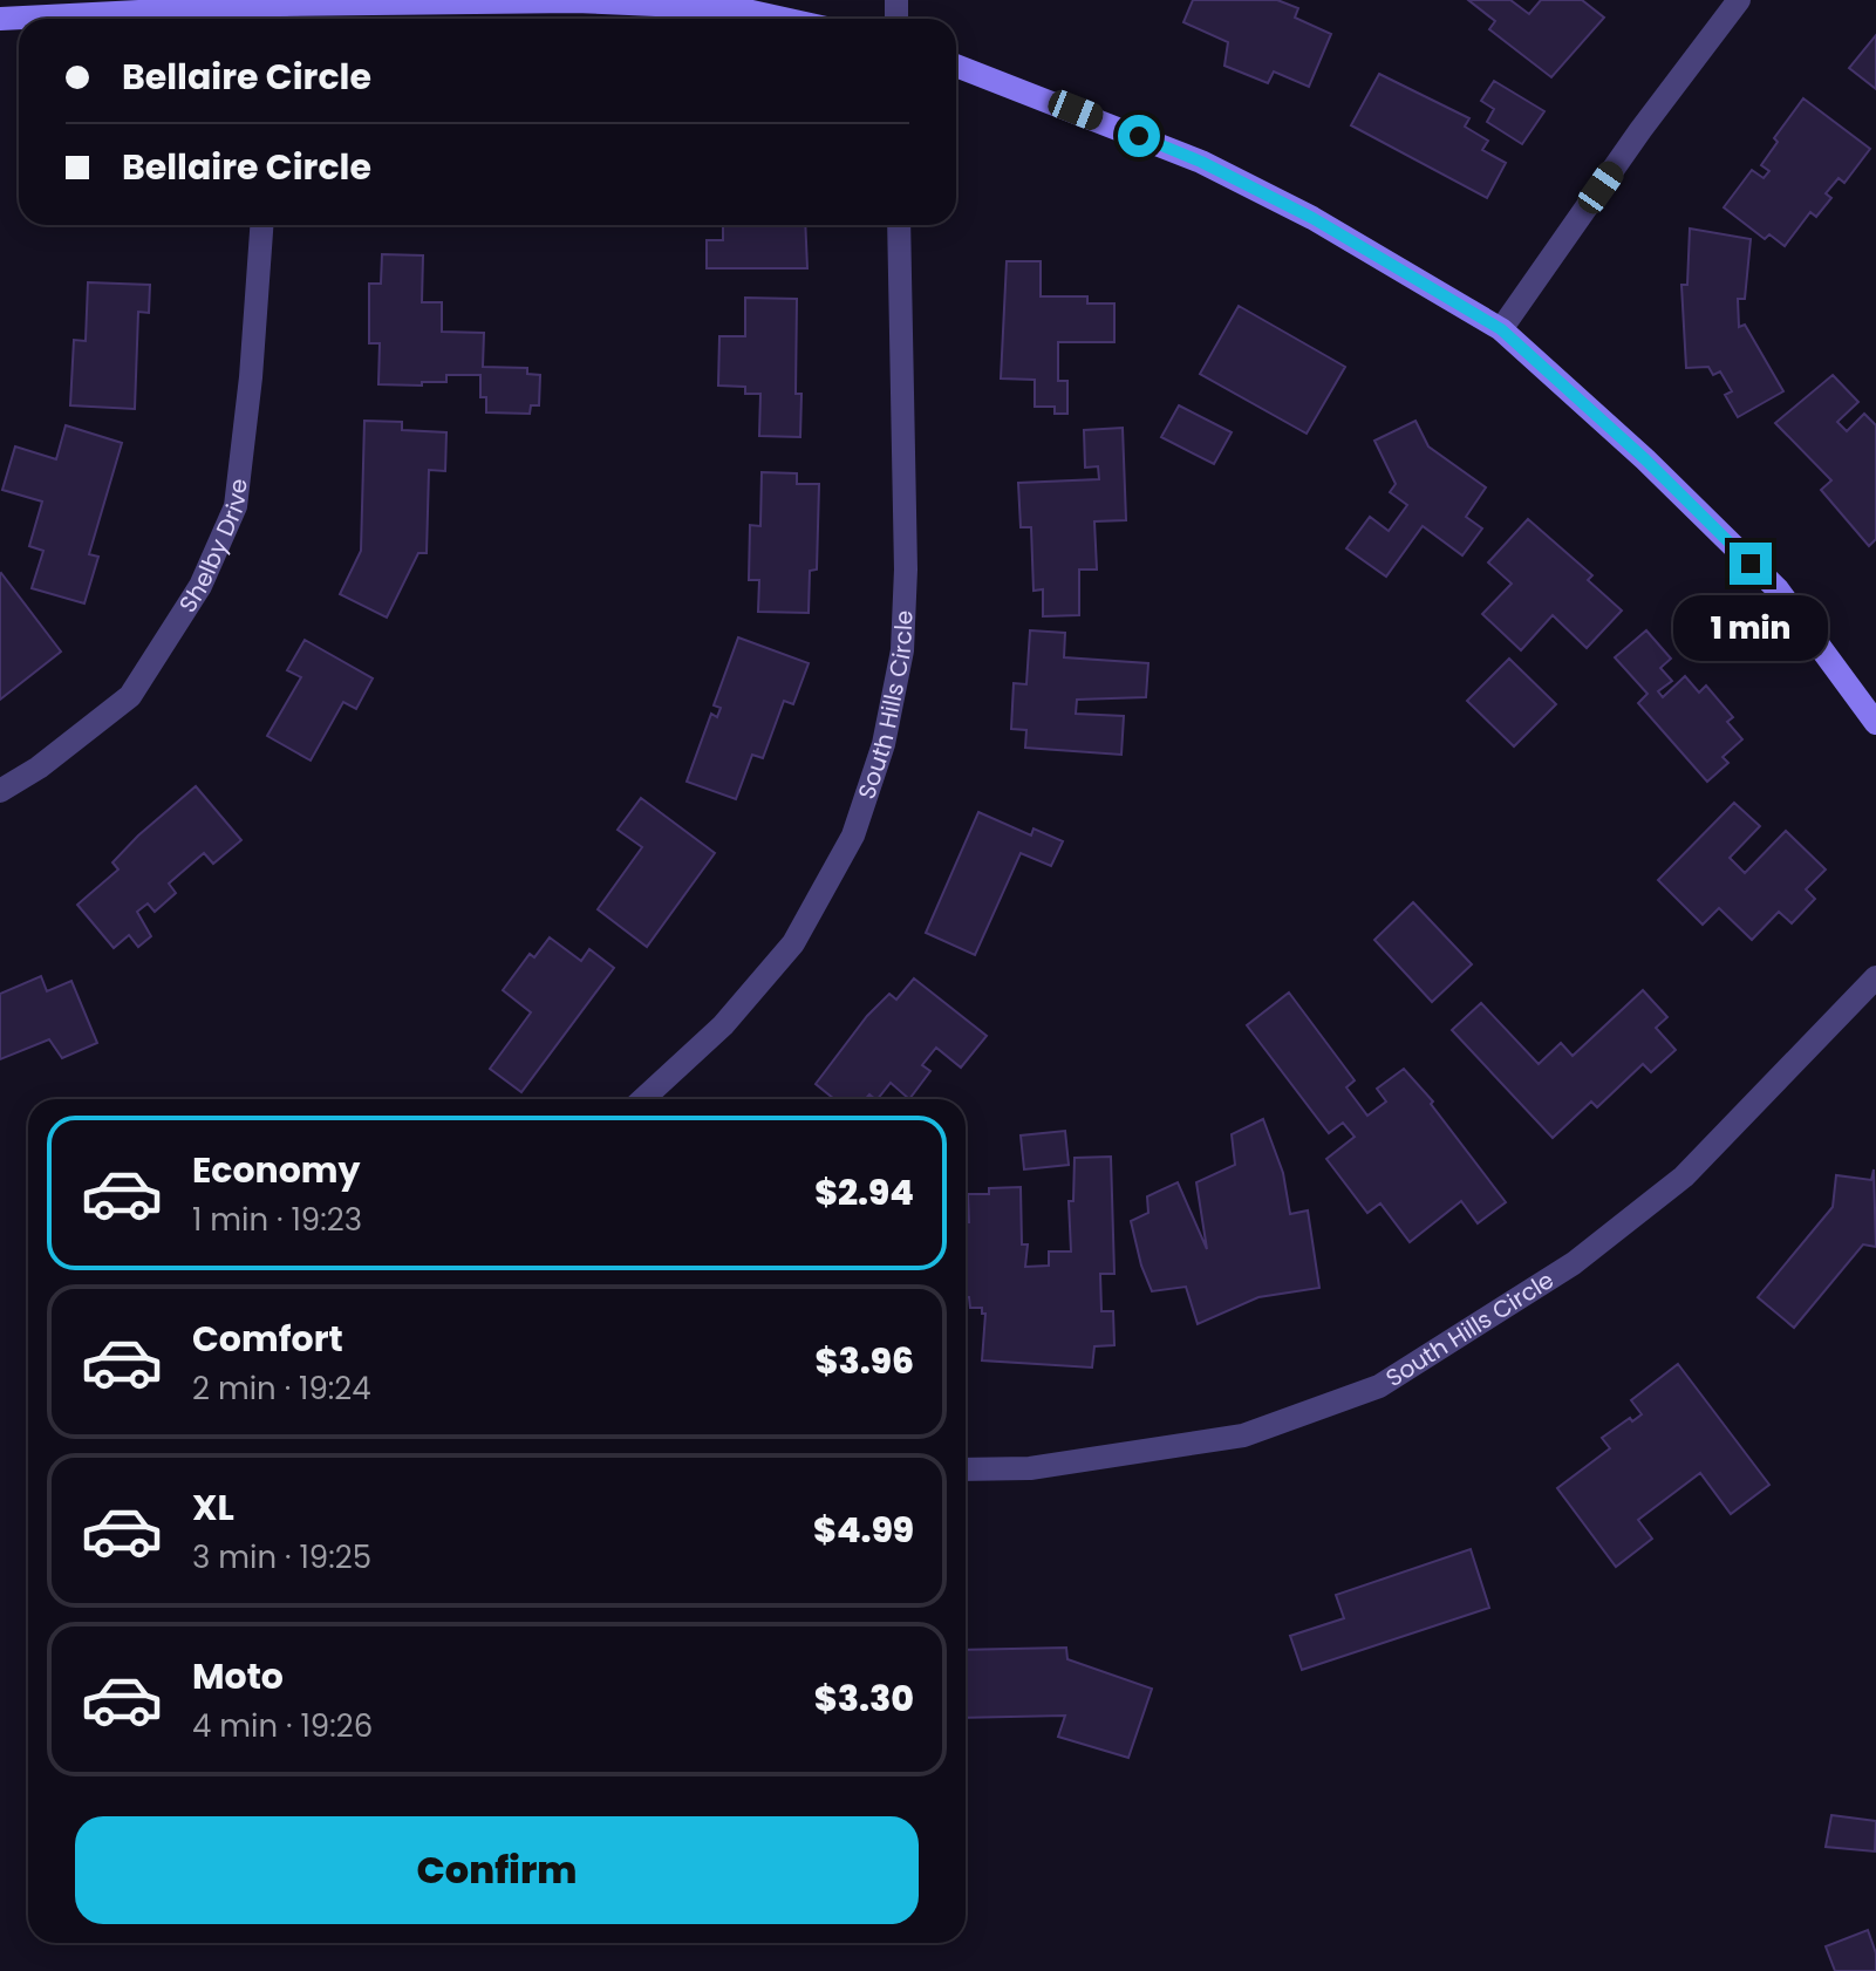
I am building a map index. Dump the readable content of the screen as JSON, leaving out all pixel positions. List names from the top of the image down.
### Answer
{
  "streets": {
    "street": ["Shelby Drive", "South Hills Circle"]
  },
  "page": {
    "banner": ["Bellaire Circle", "Bellaire Circle"],
    "bubble": "1 min",
    "list": [
      {
        "name": "Economy",
        "note": "1 min · 19:23",
        "value": "$2.94"
      },
      {
        "name": "Comfort",
        "note": "2 min · 19:24",
        "value": "$3.96"
      },
      {
        "name": "XL",
        "note": "3 min · 19:25",
        "value": "$4.99"
      },
      {
        "name": "Moto",
        "note": "4 min · 19:26",
        "value": "$3.30"
      }
    ],
    "buttons": "Confirm"
  }
}
